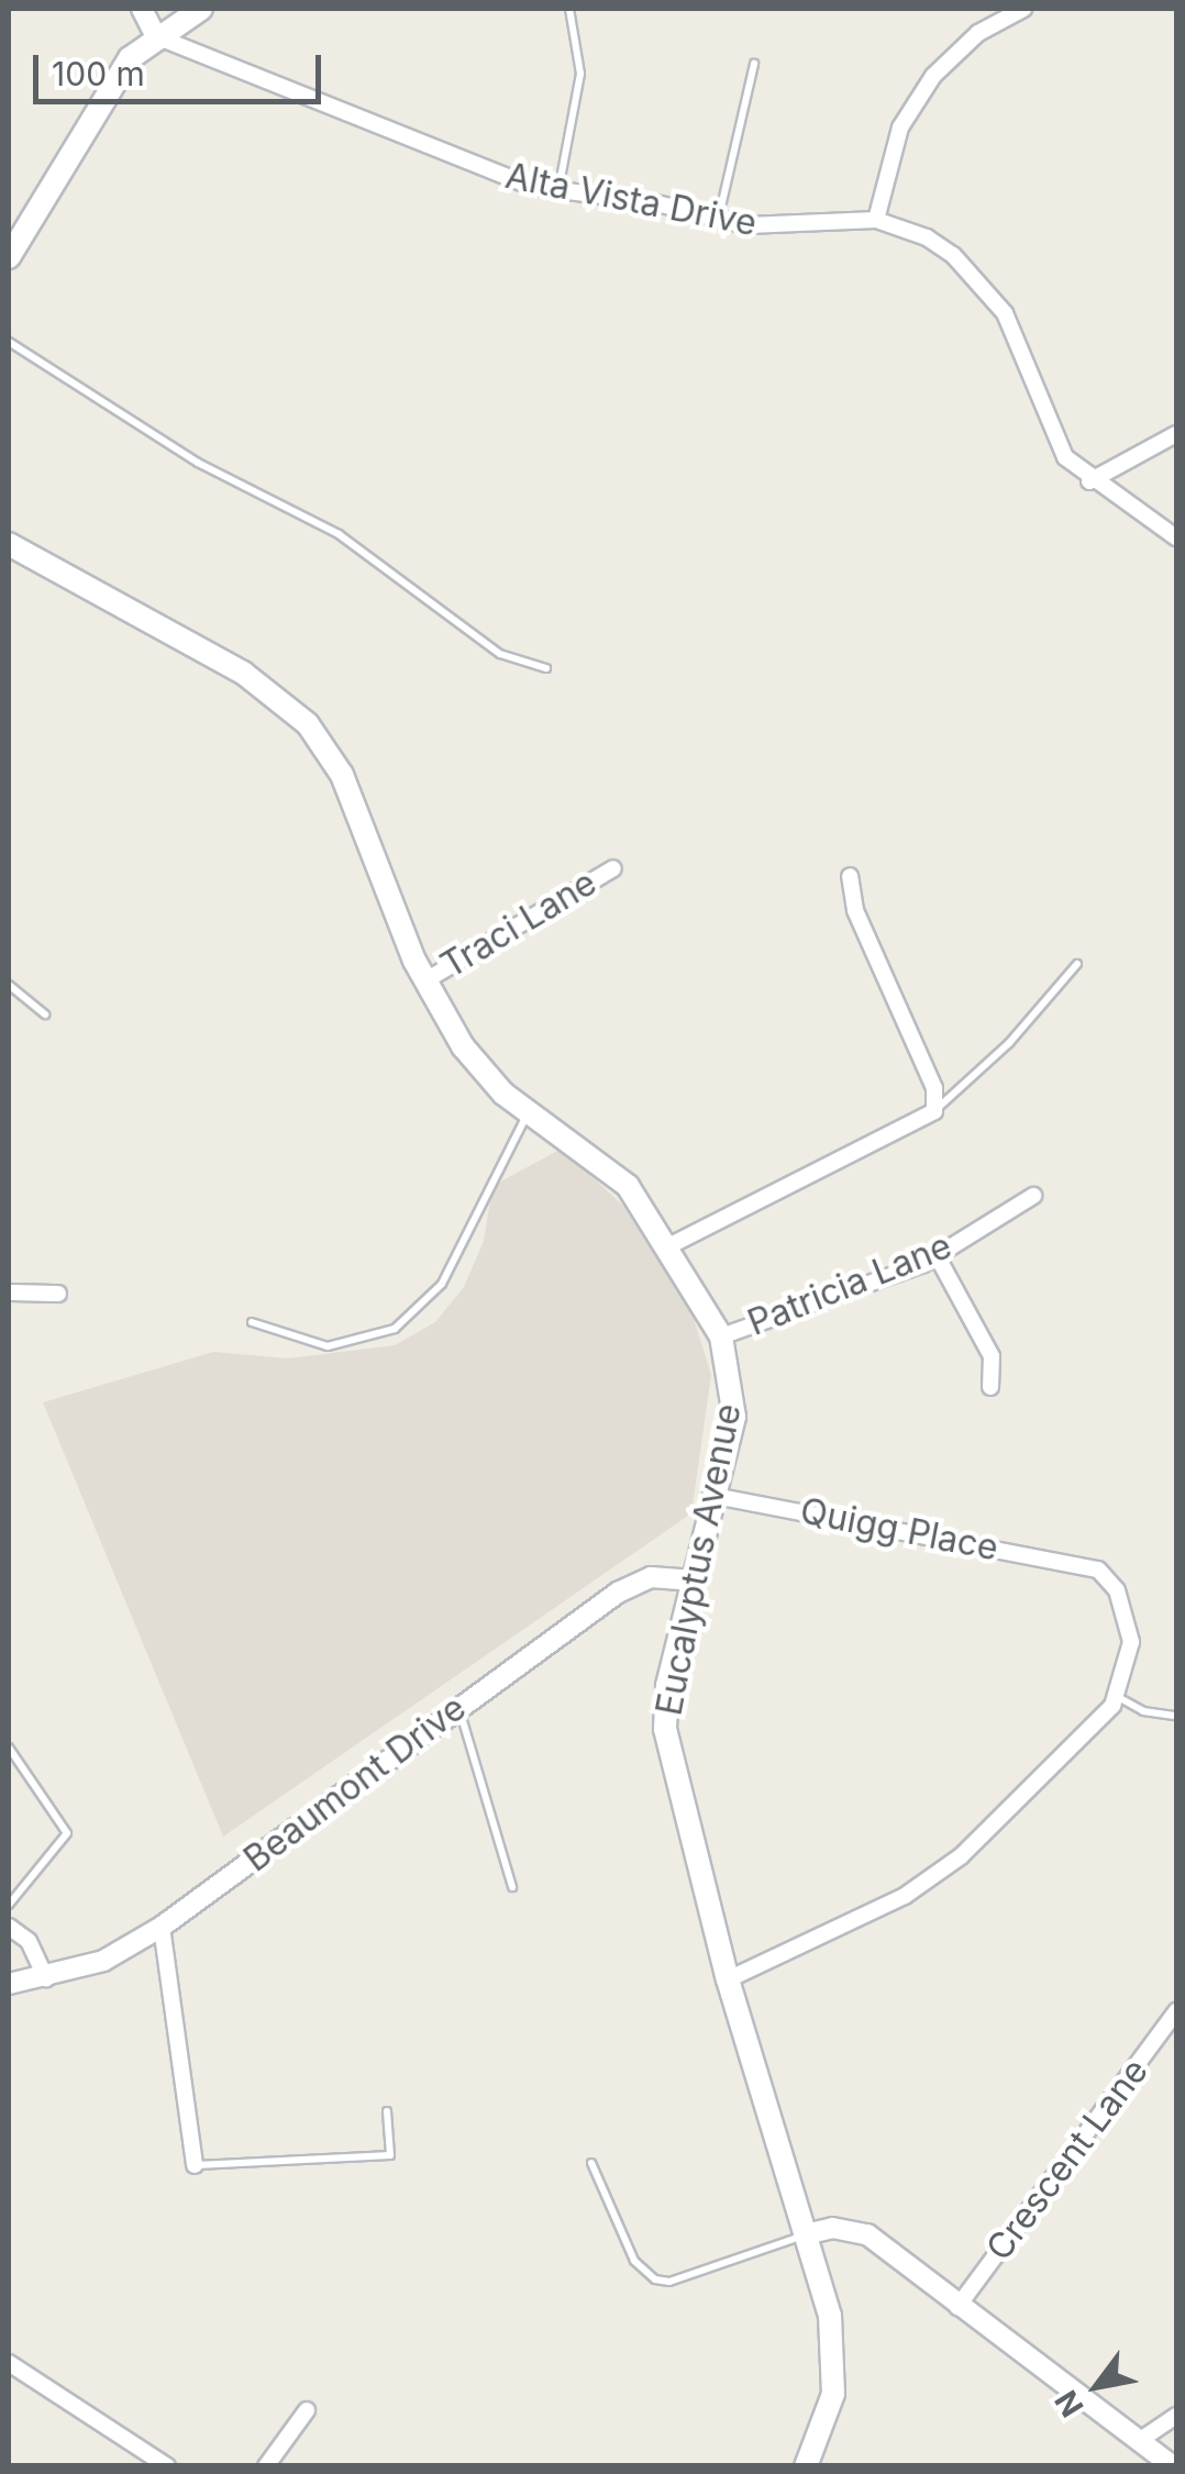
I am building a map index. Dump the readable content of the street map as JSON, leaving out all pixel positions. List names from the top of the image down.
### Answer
{
  "streets": {
    "main road": ["Eucalyptus Avenue"],
    "street": [
      "Alta Vista Drive",
      "Traci Lane",
      "Patricia Lane",
      "Quigg Place",
      "Beaumont Drive",
      "Crescent Lane"
    ]
  },
  "crossings": [
    ["Traci Lane", "Eucalyptus Avenue"],
    ["Patricia Lane", "Eucalyptus Avenue"],
    ["Quigg Place", "Eucalyptus Avenue"],
    ["Eucalyptus Avenue", "Beaumont Drive"]
  ],
  "scale_bar": "100 m",
  "north": "bottom left"
}
